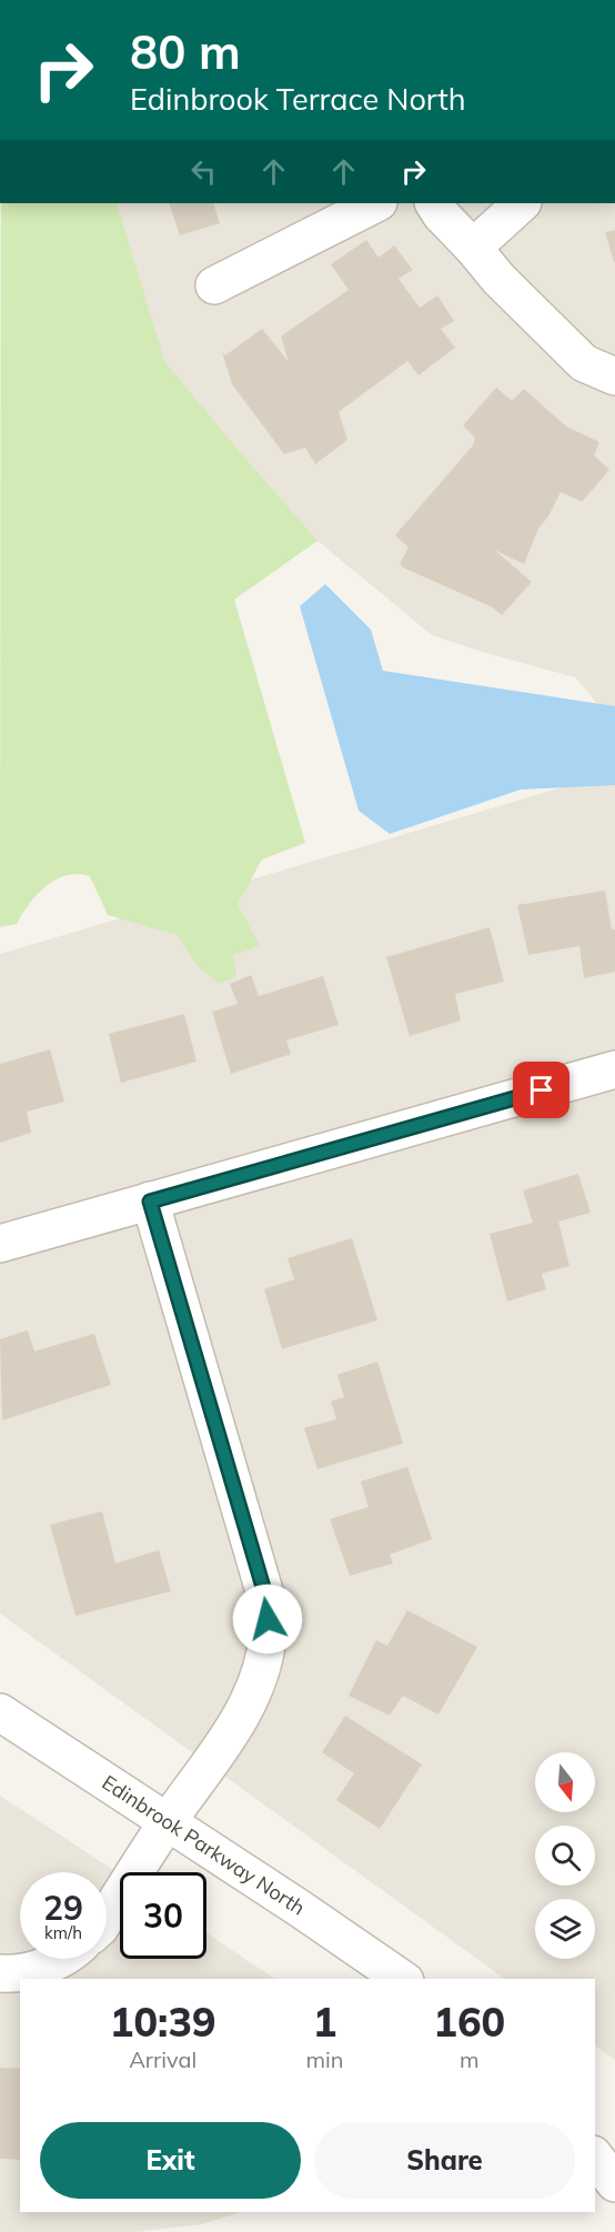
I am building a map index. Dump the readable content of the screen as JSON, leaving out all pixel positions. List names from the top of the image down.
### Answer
{
  "streets": {
    "street": ["Edinbrook Parkway North"]
  },
  "north": "bottom",
  "page": {
    "turn": ["80 m", "Edinbrook Terrace North"],
    "speed": "29 km/h",
    "limit": "30",
    "eta": [
      "10:39",
      "Arrival",
      "1",
      "min",
      "160",
      "m"
    ],
    "buttons": ["Exit", "Share"]
  }
}
